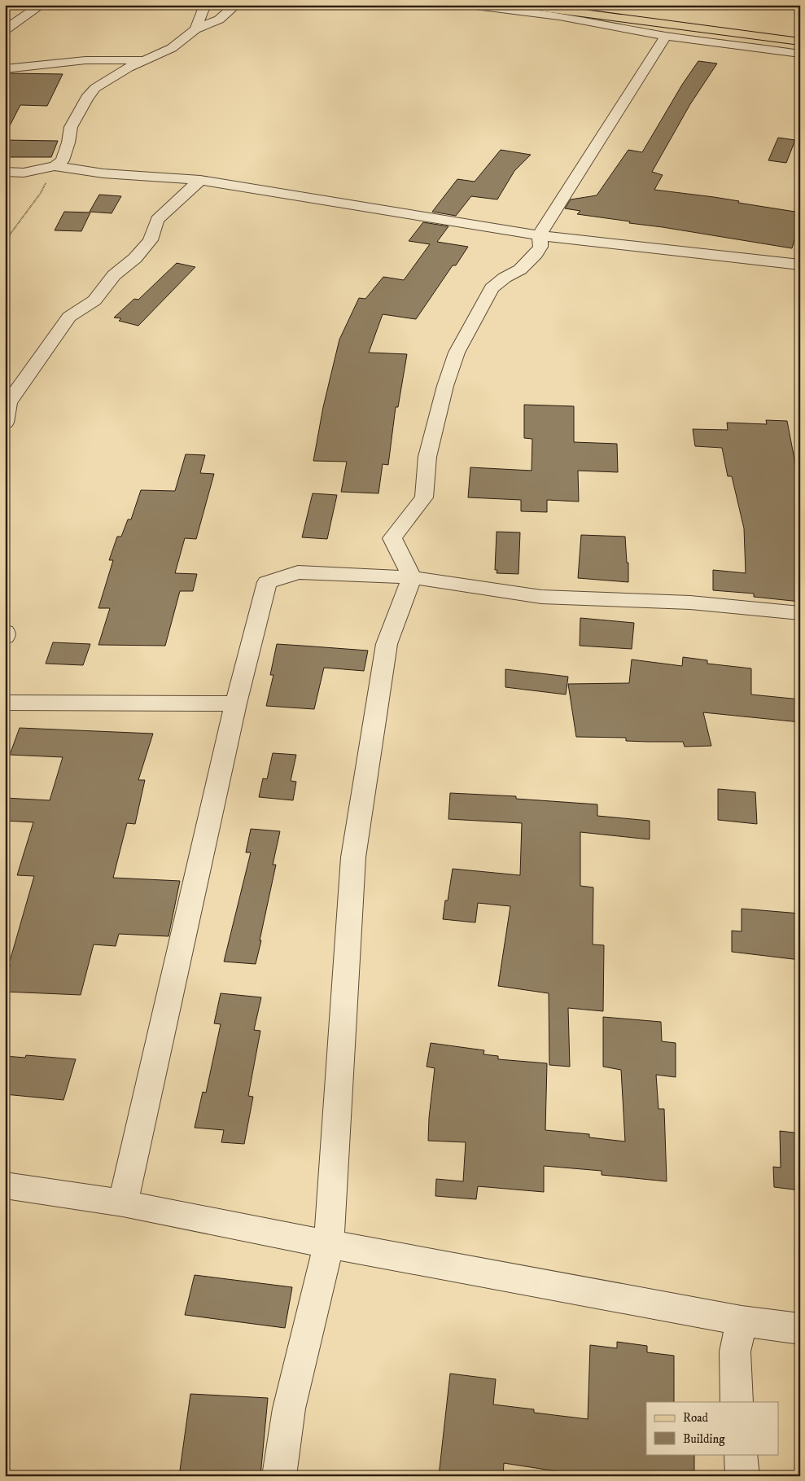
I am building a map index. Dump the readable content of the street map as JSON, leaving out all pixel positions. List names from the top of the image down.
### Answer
{
  "legend": ["Road", "Building"]
}
